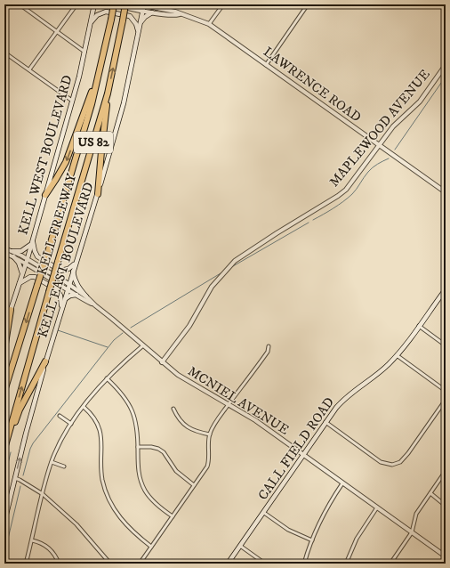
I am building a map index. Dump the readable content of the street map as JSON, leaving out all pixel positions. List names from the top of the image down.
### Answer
{
  "streets": {
    "highway": ["US 82", "KELL FREEWAY"],
    "main road": ["KELL WEST BOULEVARD", "KELL EAST BOULEVARD", "CALL FIELD ROAD"],
    "street": ["LAWRENCE ROAD", "MAPLEWOOD AVENUE", "MCNIEL AVENUE"]
  },
  "crossings": [
    ["LAWRENCE ROAD", "MAPLEWOOD AVENUE"],
    ["LAWRENCE ROAD", "KELL FREEWAY"],
    ["LAWRENCE ROAD", "KELL EAST BOULEVARD"],
    ["MAPLEWOOD AVENUE", "MCNIEL AVENUE"],
    ["KELL WEST BOULEVARD", "MCNIEL AVENUE"],
    ["KELL EAST BOULEVARD", "MCNIEL AVENUE"],
    ["MCNIEL AVENUE", "CALL FIELD ROAD"]
  ]
}
